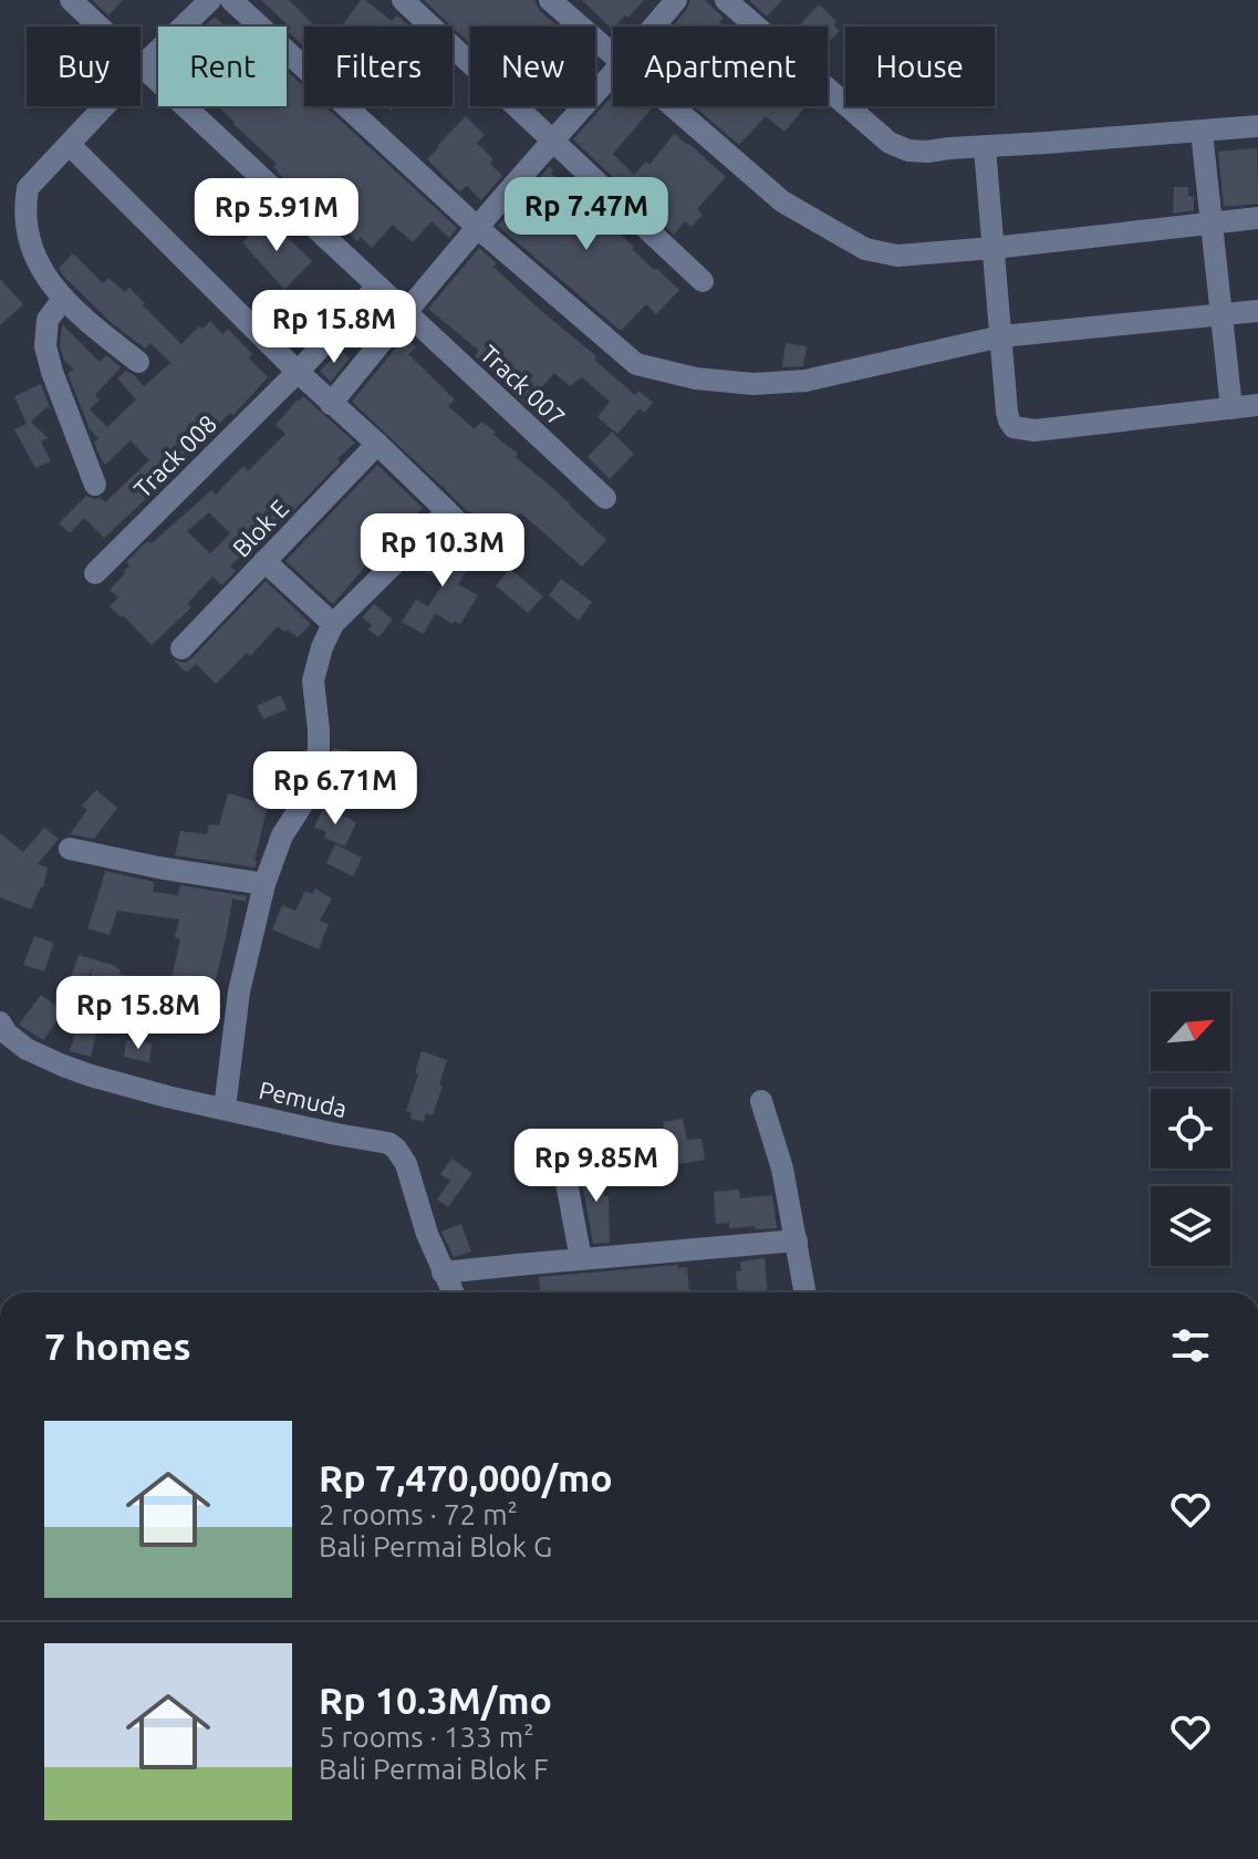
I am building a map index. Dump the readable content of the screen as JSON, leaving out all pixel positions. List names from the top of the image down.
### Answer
{
  "streets": {
    "street": [
      "Track 007",
      "Track 008",
      "Blok E",
      "Pemuda"
    ]
  },
  "crossings": [
    ["Track 007", "Track 008"]
  ],
  "north": "top right",
  "page": {
    "chip": [
      "Buy",
      "Rent",
      "Filters",
      "New",
      "Apartment",
      "House"
    ],
    "price": [
      "Rp 7.47M",
      "Rp 5.91M",
      "Rp 15.8M",
      "Rp 10.3M",
      "Rp 6.71M",
      "Rp 15.8M",
      "Rp 9.85M"
    ],
    "heading": "7 homes",
    "list": [
      {
        "name": "Rp 7,470,000/mo",
        "note": "2 rooms · 72 m² · Bali Permai Blok G"
      },
      {
        "name": "Rp 10.3M/mo",
        "note": "5 rooms · 133 m² · Bali Permai Blok F"
      }
    ]
  }
}
